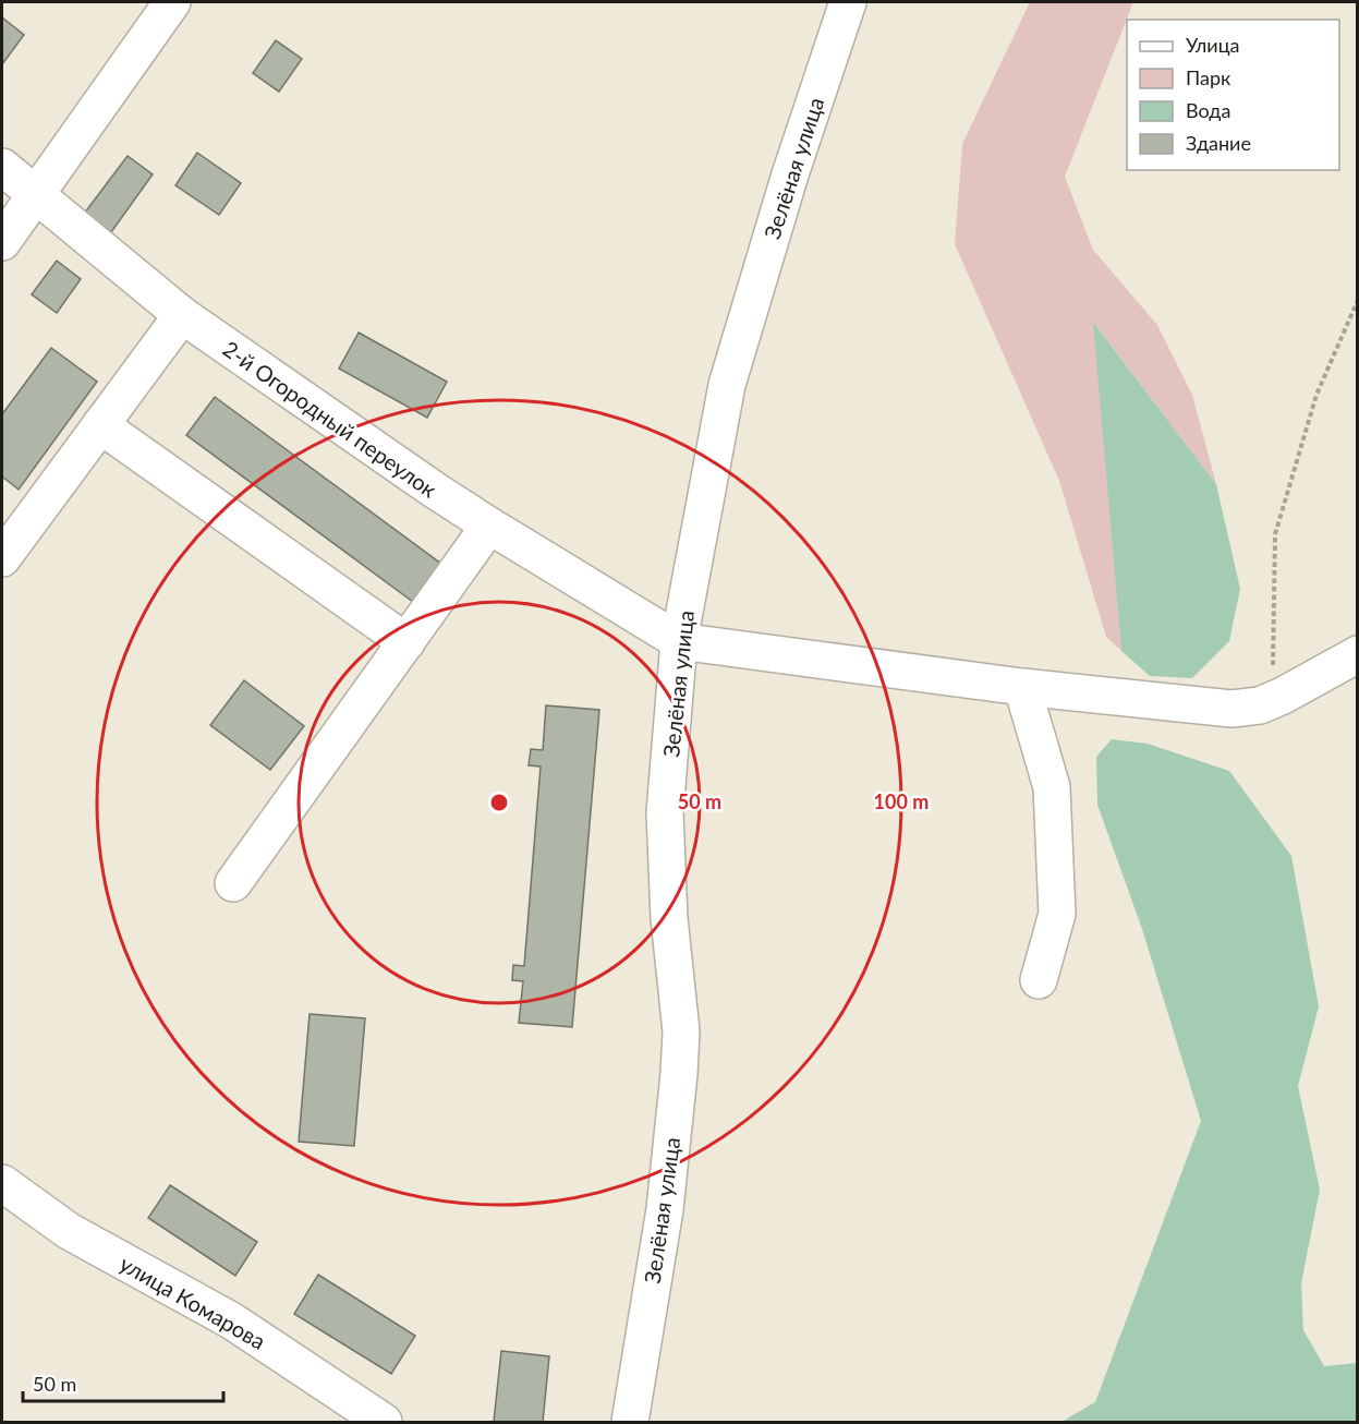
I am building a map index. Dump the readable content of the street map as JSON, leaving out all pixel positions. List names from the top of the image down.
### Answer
{
  "streets": {
    "street": ["Зелёная улица", "2-й Огородный переулок", "улица Комарова"]
  },
  "crossings": [
    ["Зелёная улица", "2-й Огородный переулок"]
  ],
  "legend": [
    "Улица",
    "Парк",
    "Вода",
    "Здание"
  ],
  "scale_bar": "50 m",
  "rings": ["50 m", "100 m"]
}
